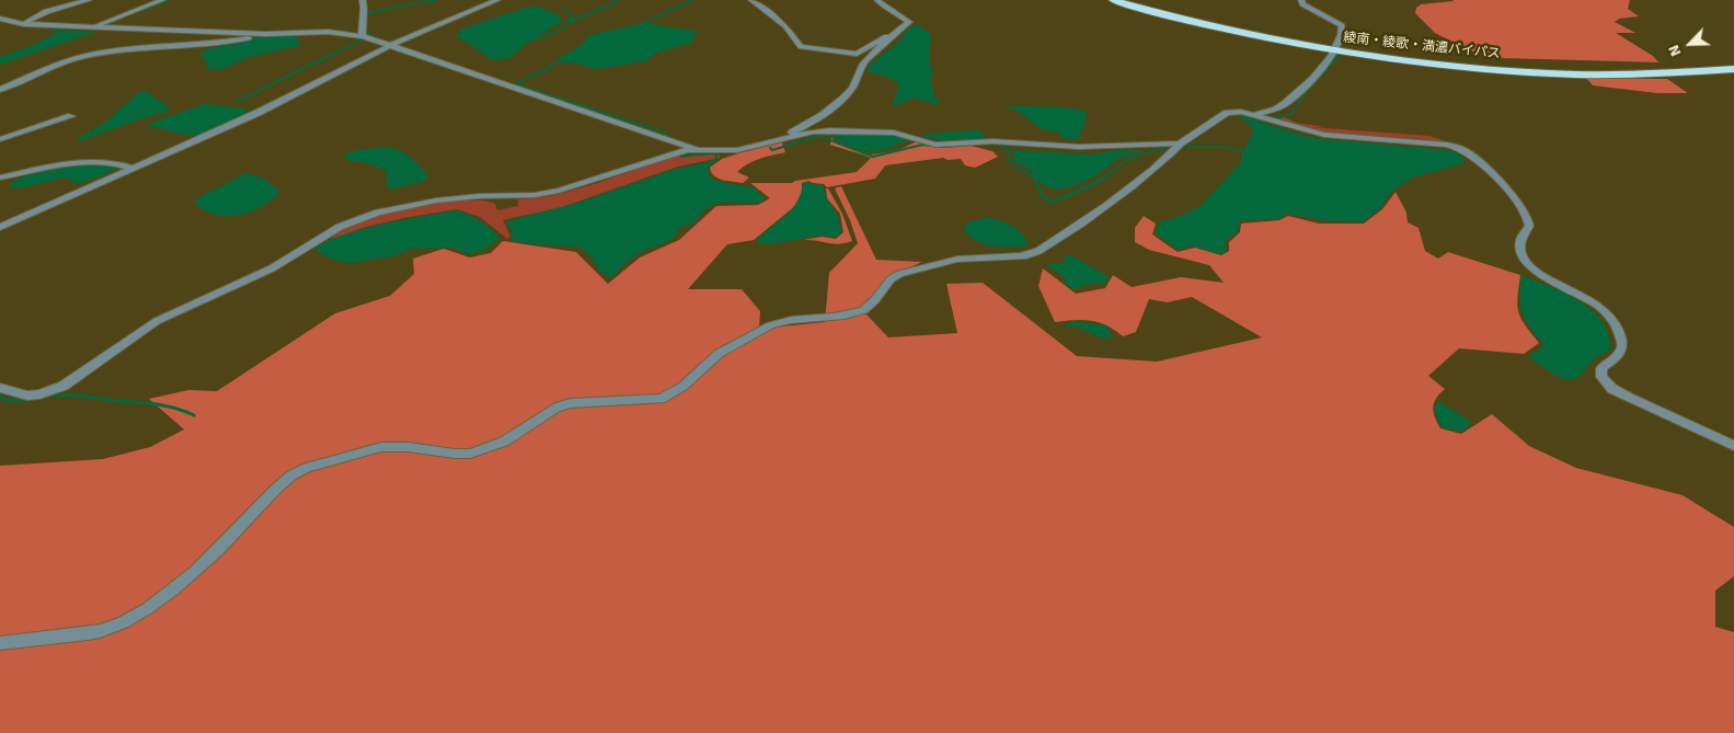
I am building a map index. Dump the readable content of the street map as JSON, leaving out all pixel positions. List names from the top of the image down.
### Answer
{
  "streets": {
    "highway": ["綾南・綾歌・満濃バイパス"]
  },
  "north": "bottom left"
}
